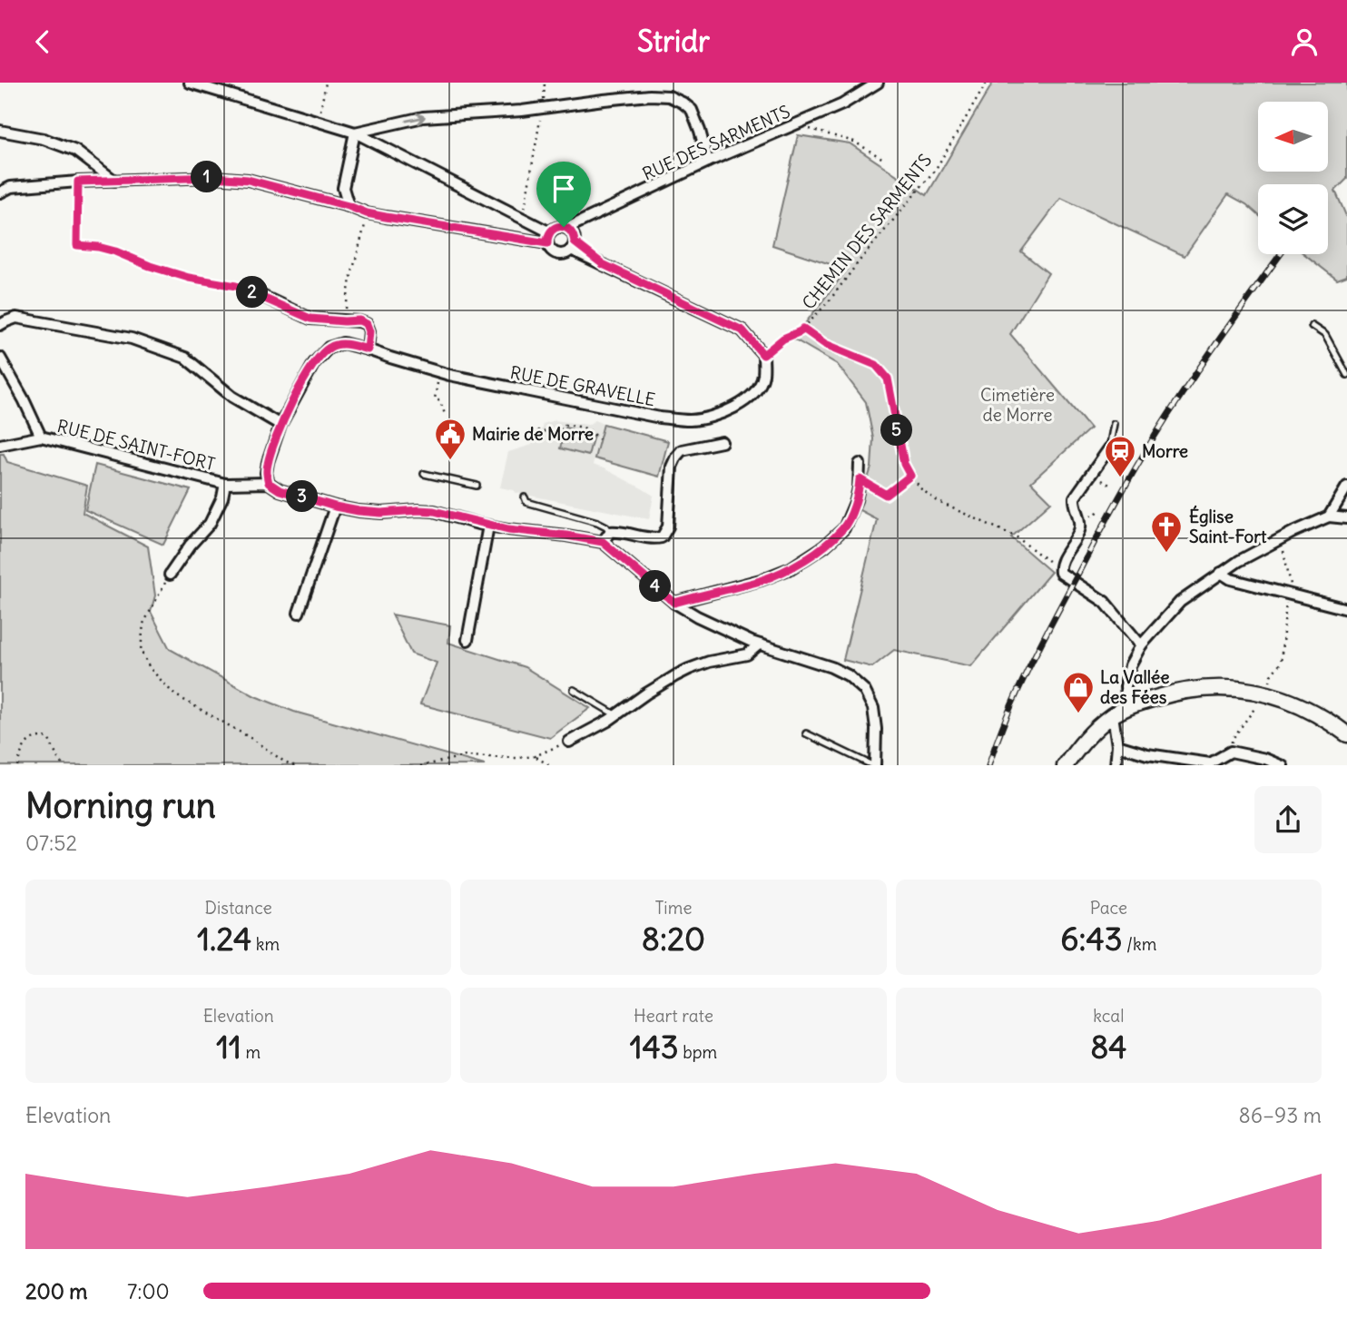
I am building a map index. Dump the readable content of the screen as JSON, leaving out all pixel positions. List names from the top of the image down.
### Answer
{
  "streets": {
    "street": ["RUE DES SARMENTS", "RUE DE GRAVELLE", "RUE DE SAINT-FORT"],
    "path": ["CHEMIN DES SARMENTS"]
  },
  "crossings": [
    ["RUE DE GRAVELLE", "RUE DE SAINT-FORT"]
  ],
  "parks": ["Cimetière de Morre"],
  "places": {
    "public building": ["Mairie de Morre"],
    "station": ["Morre"],
    "church": ["Église Saint-Fort"],
    "shop": ["La Vallée des Fées"]
  },
  "north": "left",
  "page": {
    "header": "Stridr",
    "pins": [
      "1",
      "2",
      "5",
      "3",
      "4"
    ],
    "heading": ["Morning run", "07:52"],
    "stats": [
      ["Distance", "1.24 km"],
      ["Time", "8:20"],
      ["Pace", "6:43 /km"],
      ["Elevation", "11 m"],
      ["Heart rate", "143 bpm"],
      ["kcal", "84"]
    ],
    "chart": ["Elevation", "86–93 m"],
    "list": [
      {
        "name": "200 m",
        "note": "7:00"
      }
    ]
  }
}
